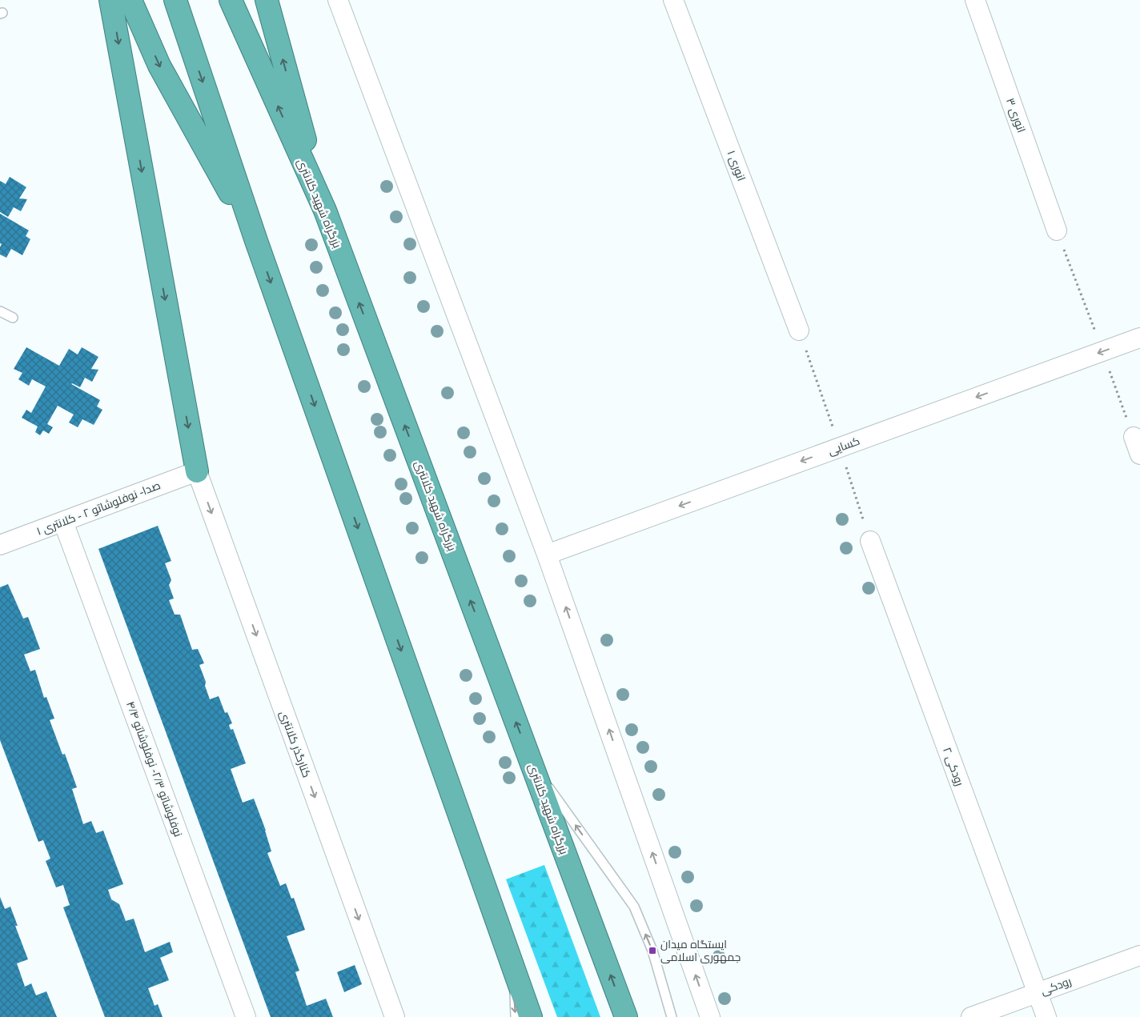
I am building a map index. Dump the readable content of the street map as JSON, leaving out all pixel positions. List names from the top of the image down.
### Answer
{
  "streets": {
    "highway": ["بزرگراه شهید کلانتری"],
    "street": [
      "انوری ۳",
      "انوری ۱",
      "کسایی",
      "صدا- نوفلوشاتو ۲ - کلانتری ۱",
      "کنارگذر کلانتری",
      "رودکی ۲",
      "نوفلوشاتو ۲/۳- نوفلوشاتو ۴/۴",
      "رودکی"
    ]
  },
  "crossings": [
    ["صدا- نوفلوشاتو ۲ - کلانتری ۱", "کنارگذر کلانتری"],
    ["صدا- نوفلوشاتو ۲ - کلانتری ۱", "نوفلوشاتو ۲/۳- نوفلوشاتو ۴/۴"],
    ["رودکی ۲", "رودکی"]
  ],
  "one_way": ["کسایی", "کنارگذر کلانتری"],
  "places": {
    "transit": ["ایستگاه میدان جمهوری اسلامی"]
  }
}
